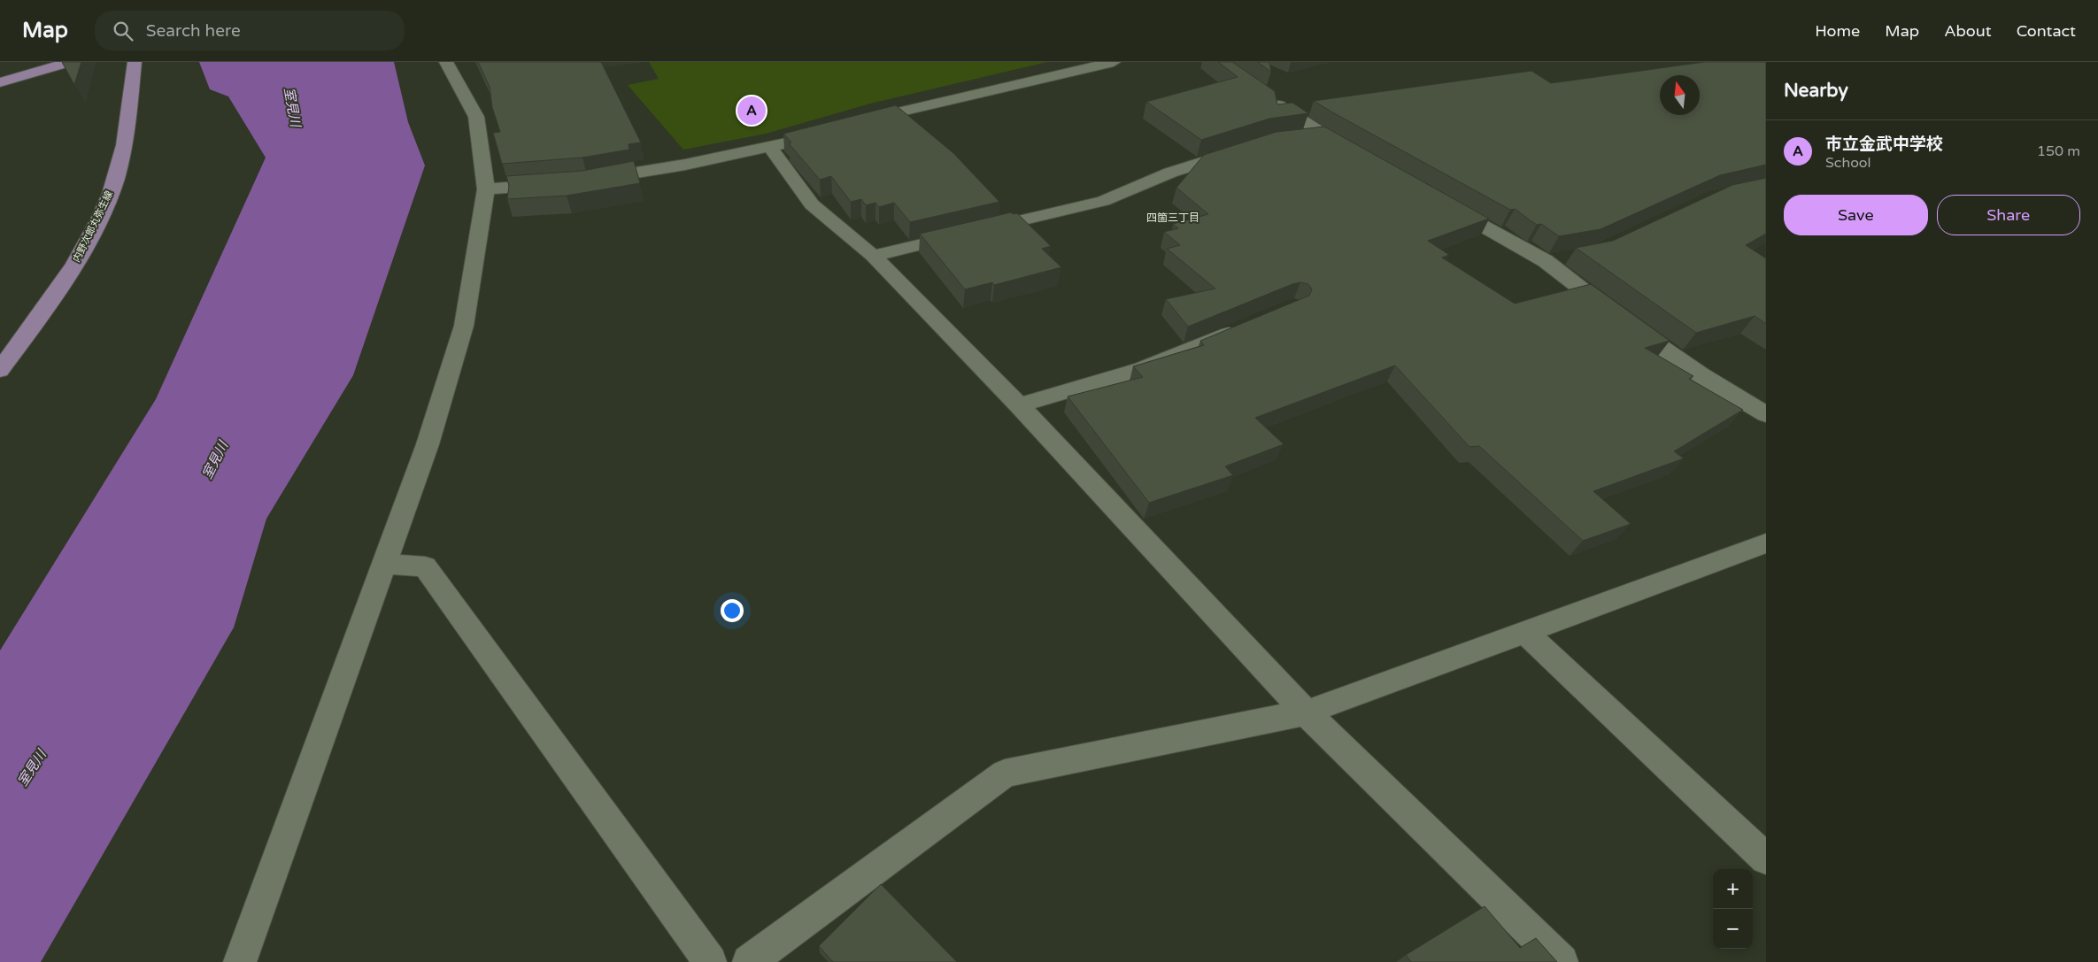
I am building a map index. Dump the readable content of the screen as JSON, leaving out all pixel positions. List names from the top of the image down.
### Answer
{
  "streets": {
    "main road": ["内野次郎丸弥生線"]
  },
  "districts": ["四箇三丁目"],
  "water": ["室見川"],
  "north": "top",
  "page": {
    "header": "Map",
    "search": "Search here",
    "nav": [
      "Home",
      "Map",
      "About",
      "Contact"
    ],
    "heading": "Nearby",
    "pins": "A",
    "list": [
      {
        "mark": "A",
        "name": "市立金武中学校",
        "note": "School",
        "value": "150 m"
      }
    ],
    "buttons": ["Save", "Share"],
    "map_buttons": ["+", "−"]
  }
}
